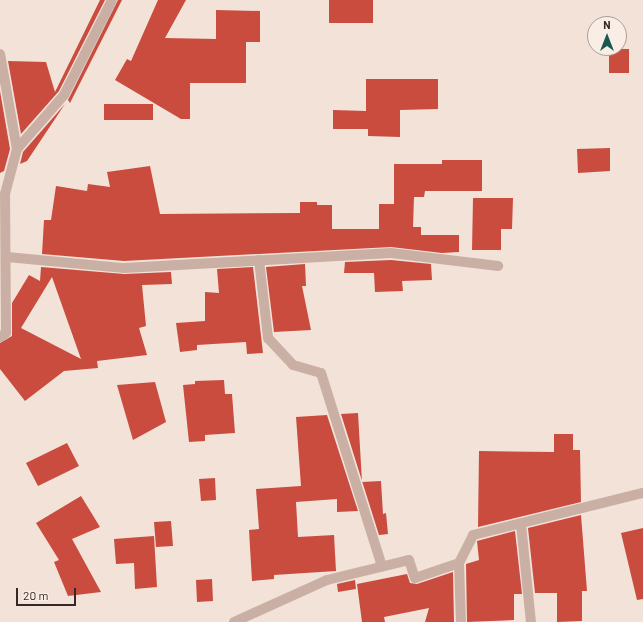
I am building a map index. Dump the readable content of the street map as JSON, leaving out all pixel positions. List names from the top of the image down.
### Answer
{
  "scale_bar": "20 m",
  "north": "top"
}
